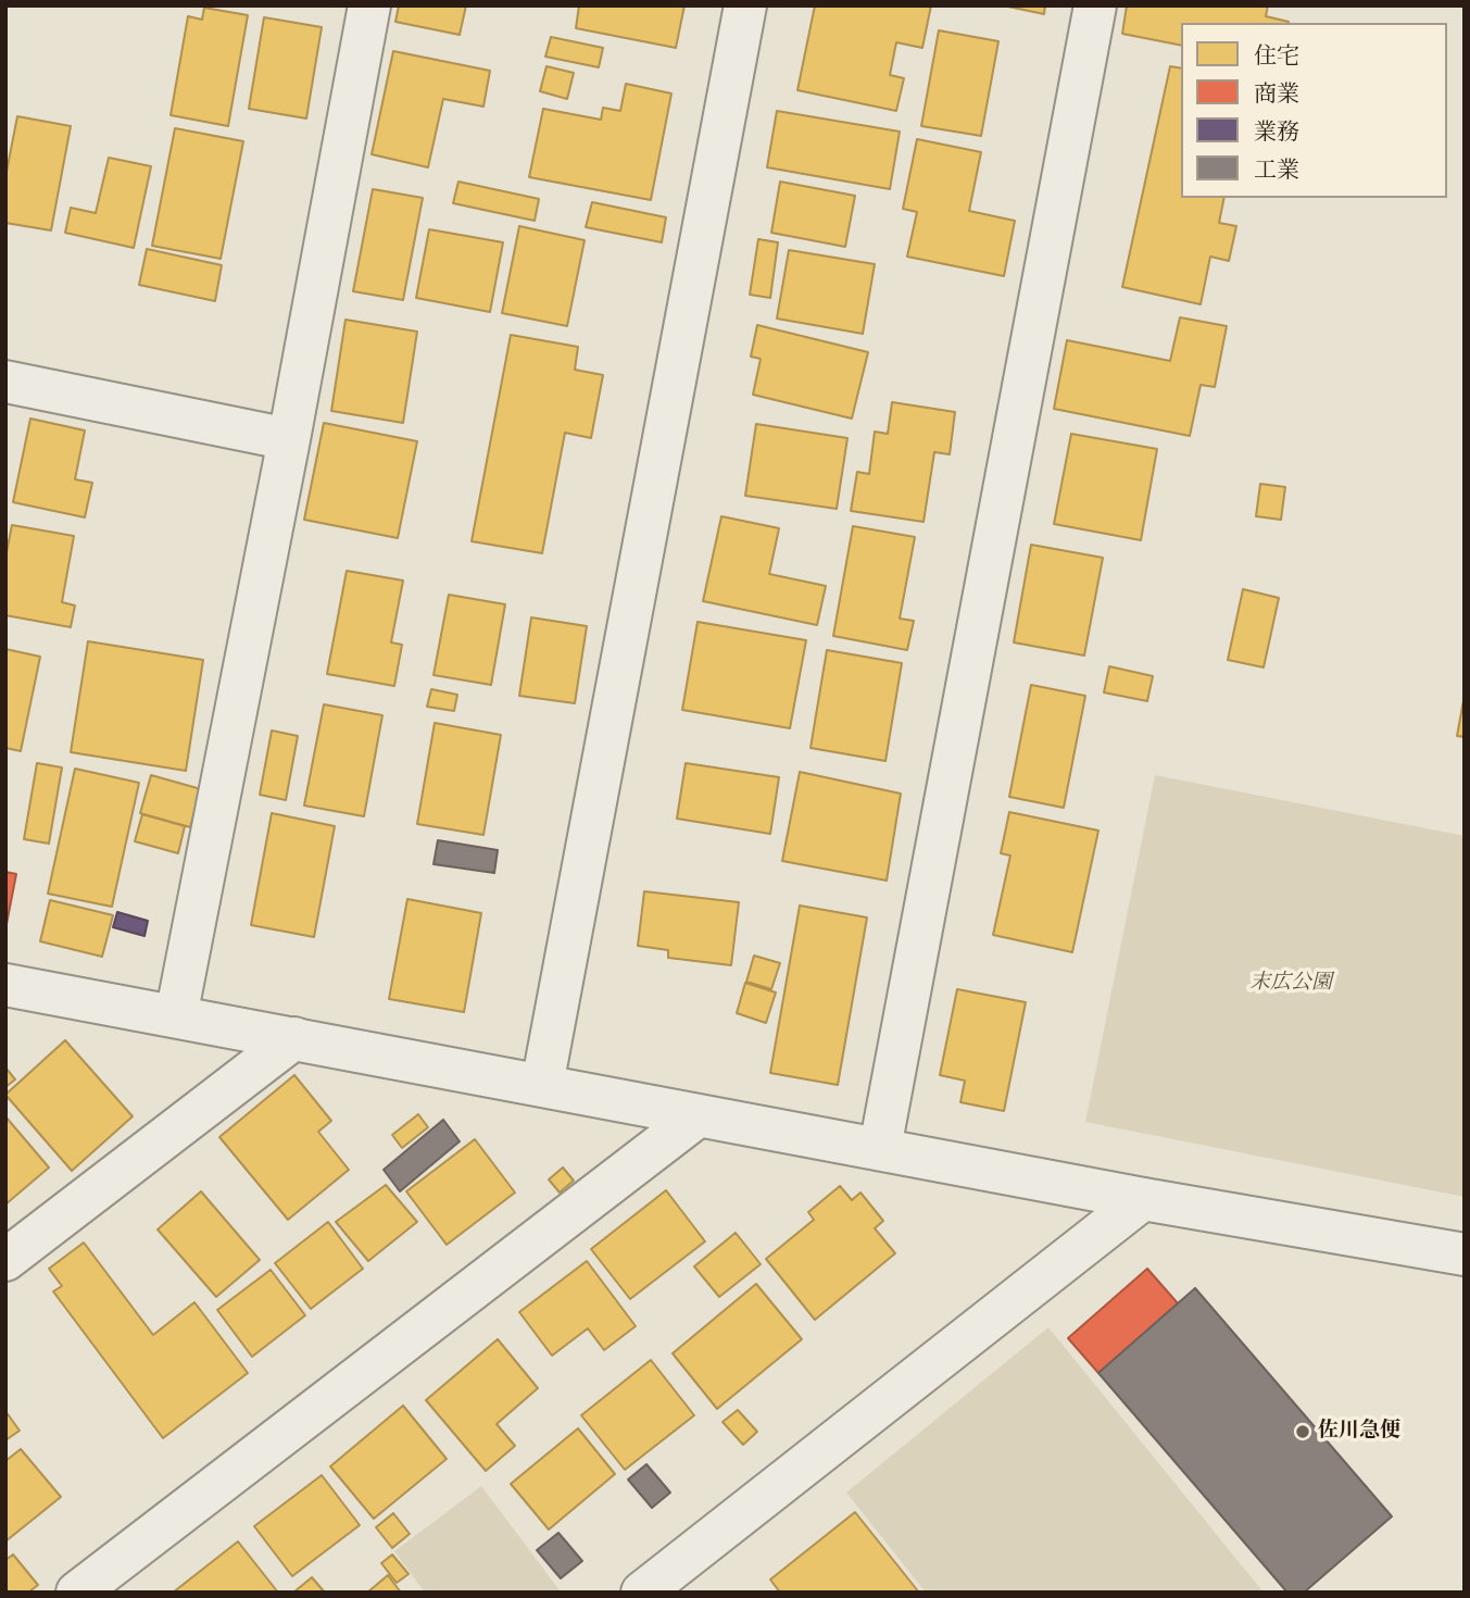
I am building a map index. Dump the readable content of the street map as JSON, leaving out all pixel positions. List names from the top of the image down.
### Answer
{
  "parks": ["末広公園"],
  "places": ["佐川急便"],
  "legend": [
    "住宅",
    "商業",
    "業務",
    "工業"
  ]
}
